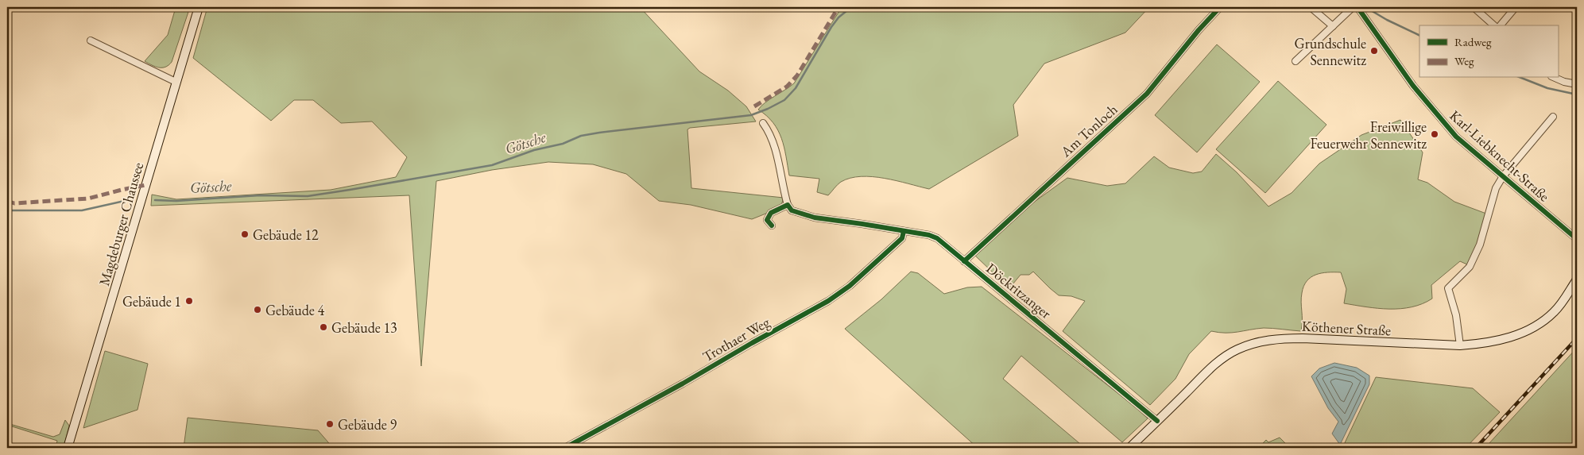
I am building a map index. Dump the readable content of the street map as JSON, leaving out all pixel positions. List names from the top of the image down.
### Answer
{
  "streets": {
    "main road": ["Magdeburger Chaussee", "Köthener Straße"],
    "street": [
      "Am Tonloch",
      "Karl-Liebknecht-Straße",
      "Döckritzanger",
      "Trothaer Weg"
    ]
  },
  "crossings": [
    ["Am Tonloch", "Döckritzanger"],
    ["Döckritzanger", "Köthener Straße"],
    ["Döckritzanger", "Trothaer Weg"]
  ],
  "water": ["Götsche"],
  "places": [
    "Grundschule Sennewitz",
    "Freiwillige Feuerwehr Sennewitz",
    "Gebäude 12",
    "Gebäude 1",
    "Gebäude 4",
    "Gebäude 13",
    "Gebäude 9"
  ],
  "legend": ["Radweg", "Weg"]
}
